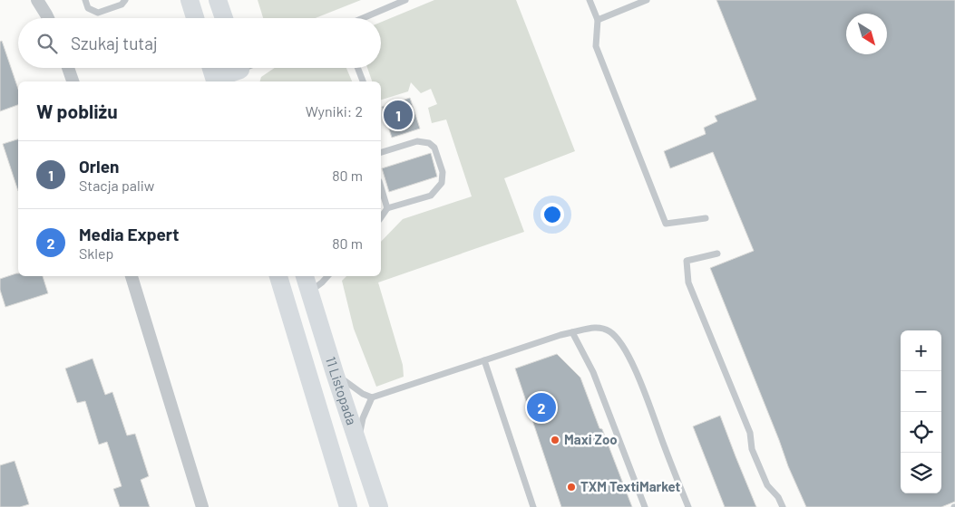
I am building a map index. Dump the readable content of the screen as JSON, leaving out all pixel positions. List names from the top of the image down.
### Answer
{
  "streets": {
    "main road": ["11 Listopada"]
  },
  "places": ["Maxi Zoo", "TXM TextiMarket"],
  "north": "bottom right",
  "page": {
    "search": "Szukaj tutaj",
    "heading": ["W pobliżu", "Wyniki: 2"],
    "pins": ["1", "2"],
    "list": [
      {
        "mark": "1",
        "name": "Orlen",
        "note": "Stacja paliw",
        "value": "80 m"
      },
      {
        "mark": "2",
        "name": "Media Expert",
        "note": "Sklep",
        "value": "80 m"
      }
    ],
    "map_buttons": ["+", "−"]
  }
}
